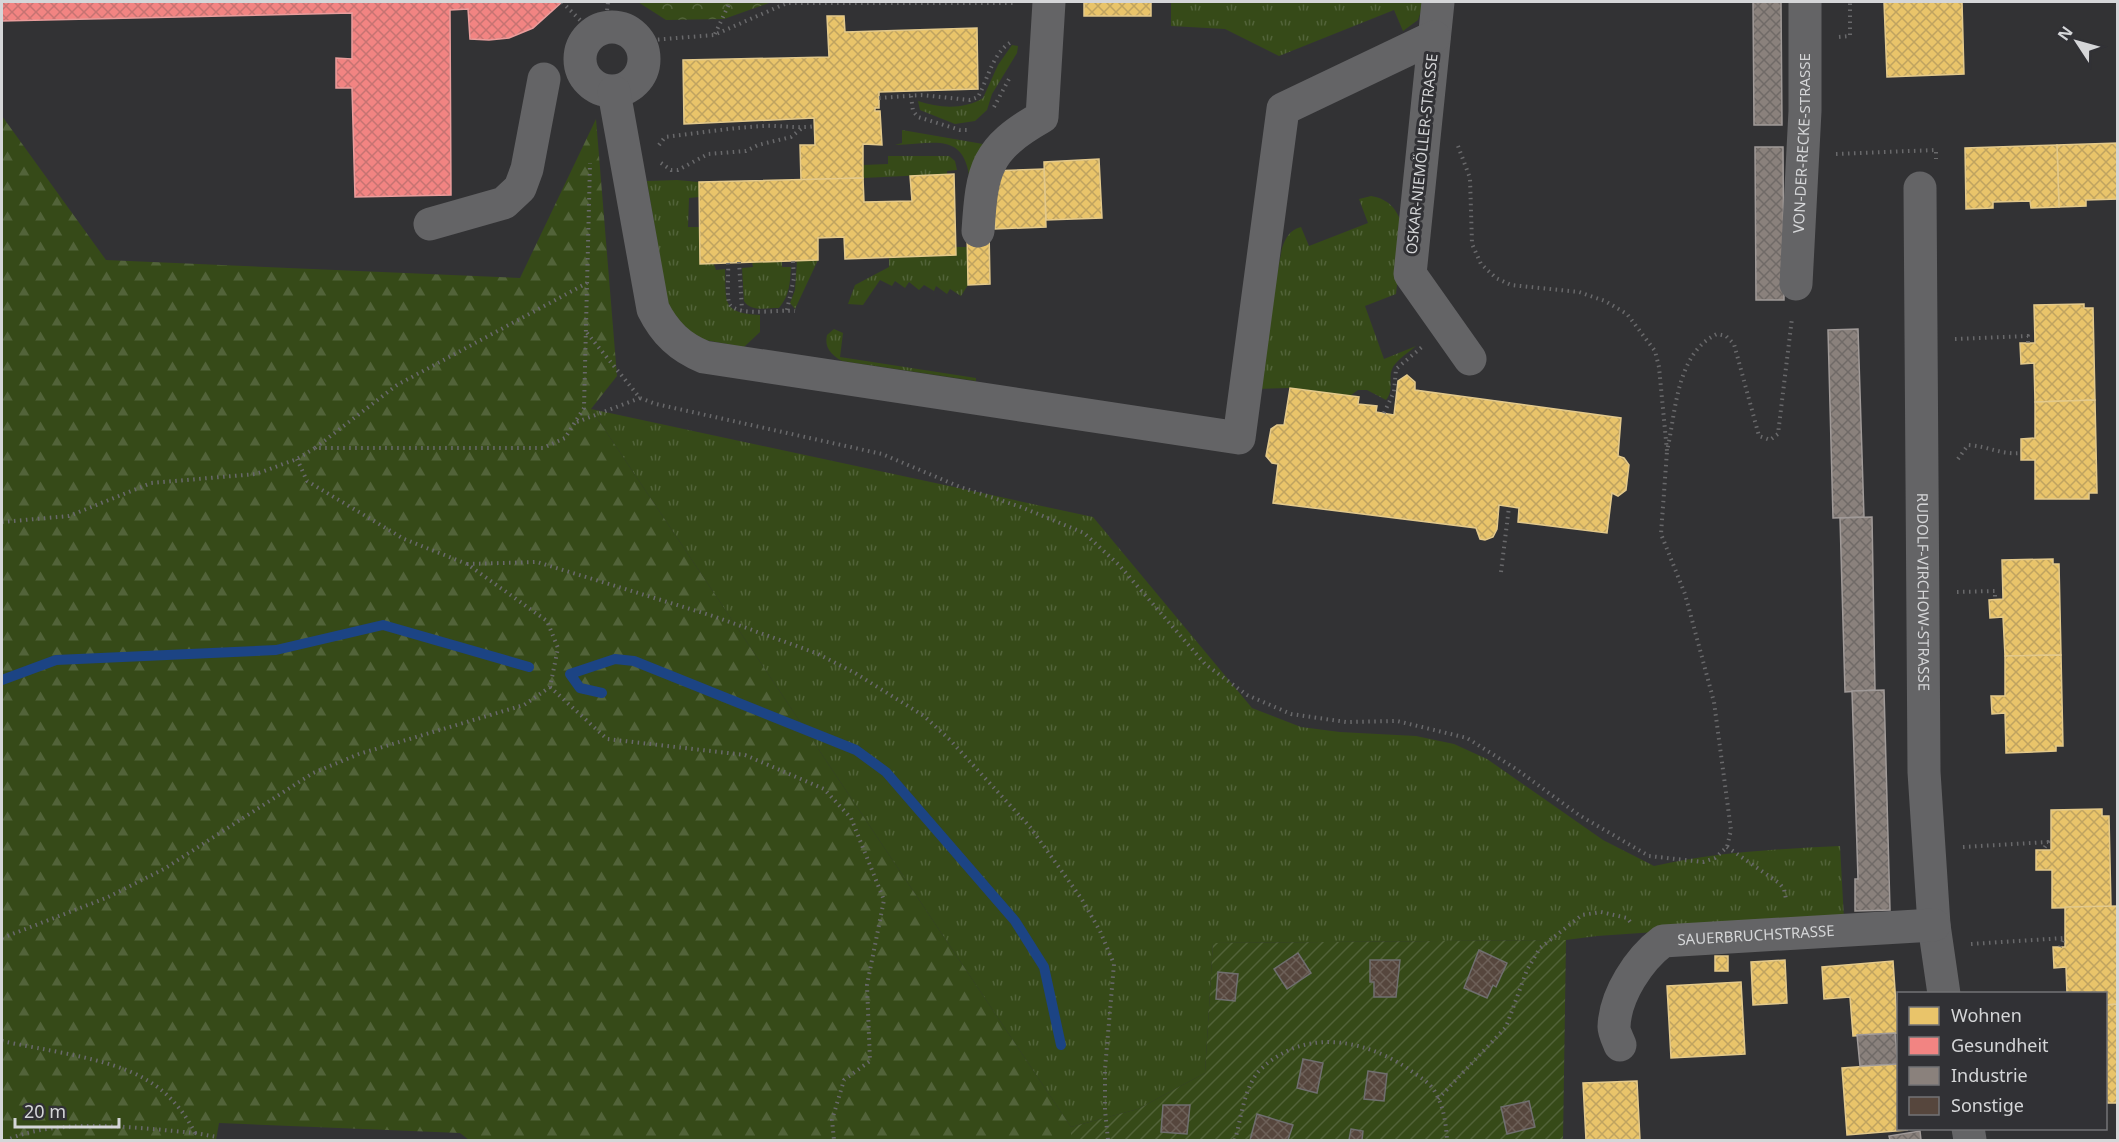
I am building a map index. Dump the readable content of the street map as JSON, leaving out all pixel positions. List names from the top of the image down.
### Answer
{
  "streets": {
    "street": [
      "VON-DER-RECKE-STRASSE",
      "OSKAR-NIEMÖLLER-STRASSE",
      "RUDOLF-VIRCHOW-STRASSE",
      "SAUERBRUCHSTRASSE"
    ]
  },
  "crossings": [
    ["RUDOLF-VIRCHOW-STRASSE", "SAUERBRUCHSTRASSE"]
  ],
  "legend": [
    "Wohnen",
    "Gesundheit",
    "Industrie",
    "Sonstige"
  ],
  "scale_bar": "20 m",
  "north": "top left"
}
